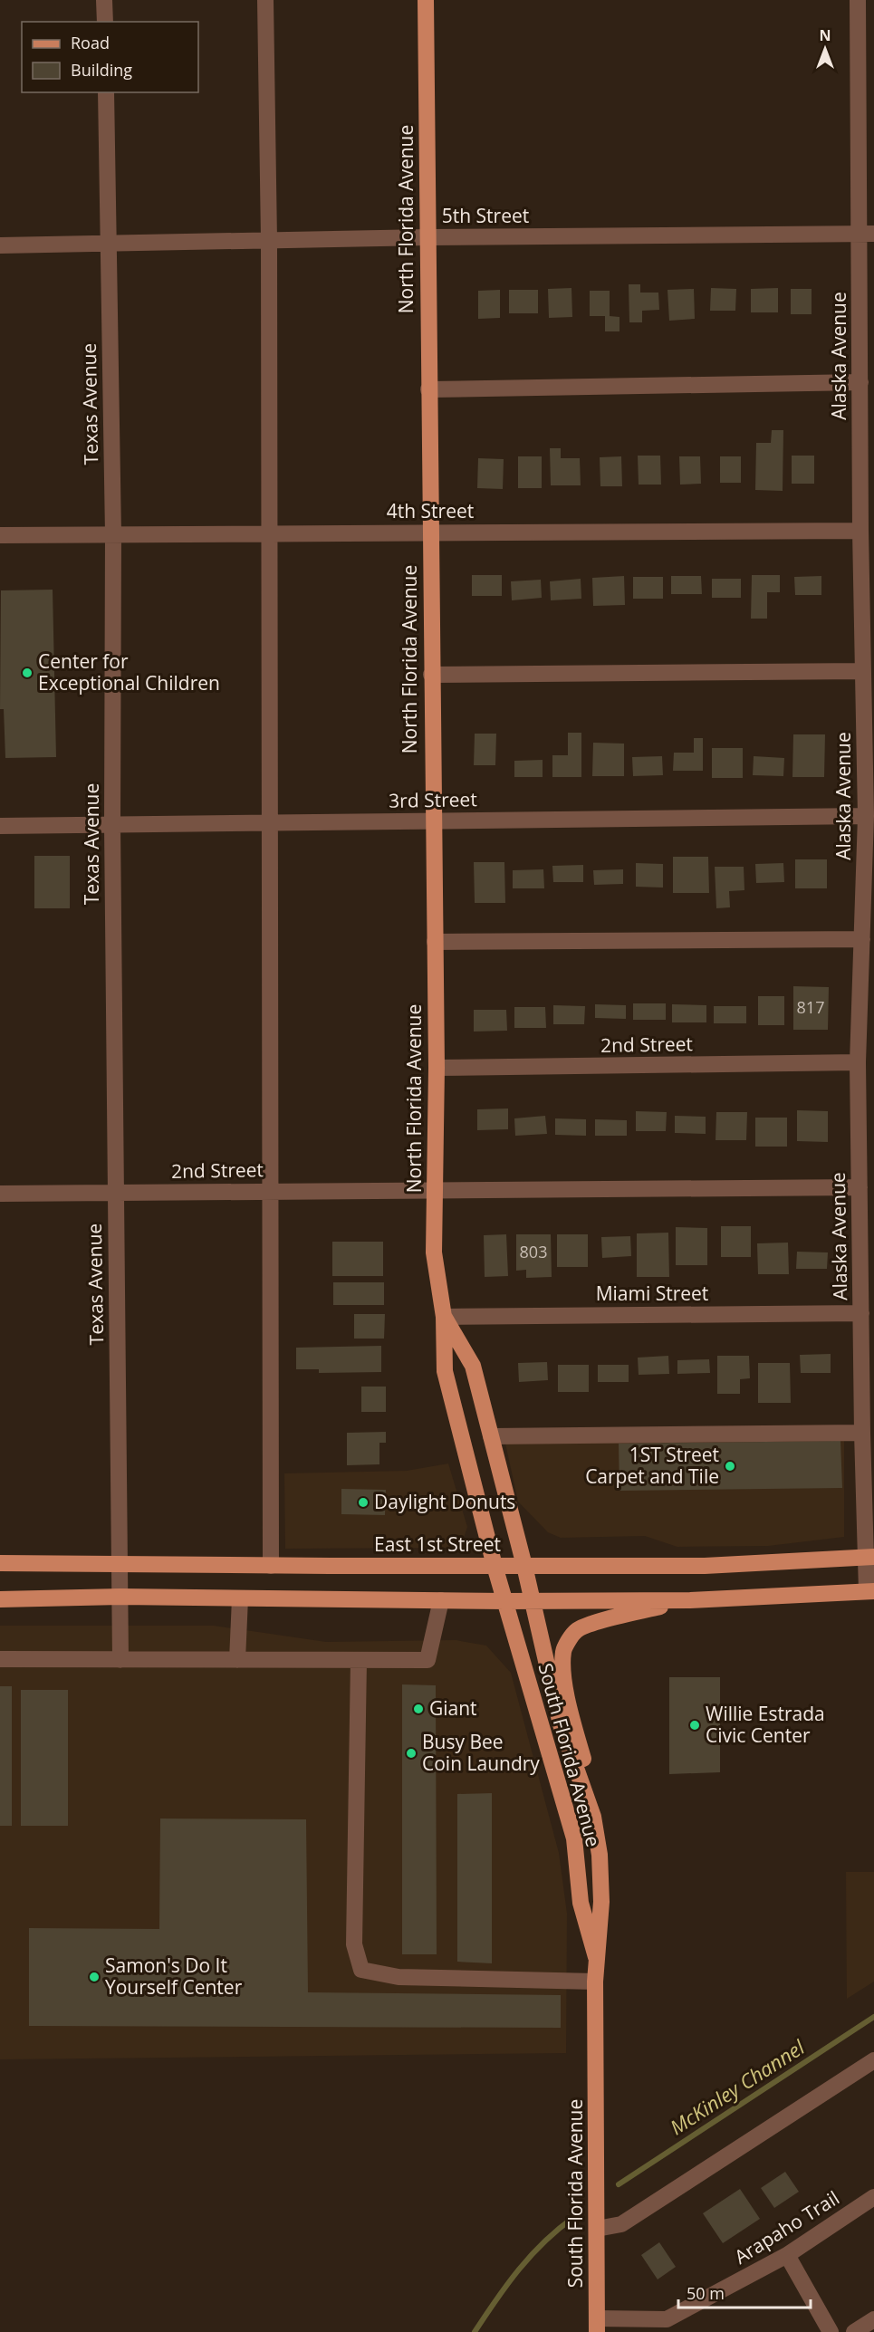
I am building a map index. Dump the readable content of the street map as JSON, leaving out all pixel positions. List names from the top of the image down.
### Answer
{
  "streets": {
    "main road": ["North Florida Avenue", "East 1st Street", "South Florida Avenue"],
    "street": [
      "5th Street",
      "Alaska Avenue",
      "Texas Avenue",
      "4th Street",
      "3rd Street",
      "2nd Street",
      "Miami Street",
      "Arapaho Trail"
    ]
  },
  "crossings": [
    ["5th Street", "North Florida Avenue"],
    ["5th Street", "Alaska Avenue"],
    ["5th Street", "Texas Avenue"],
    ["North Florida Avenue", "4th Street"],
    ["North Florida Avenue", "3rd Street"],
    ["North Florida Avenue", "2nd Street"],
    ["North Florida Avenue", "Miami Street"],
    ["North Florida Avenue", "East 1st Street"],
    ["North Florida Avenue", "South Florida Avenue"],
    ["Alaska Avenue", "4th Street"],
    ["Alaska Avenue", "3rd Street"],
    ["Alaska Avenue", "2nd Street"],
    ["Alaska Avenue", "Miami Street"],
    ["Alaska Avenue", "East 1st Street"],
    ["Texas Avenue", "4th Street"],
    ["Texas Avenue", "3rd Street"],
    ["Texas Avenue", "2nd Street"],
    ["Texas Avenue", "East 1st Street"],
    ["East 1st Street", "South Florida Avenue"],
    ["South Florida Avenue", "Arapaho Trail"]
  ],
  "water": ["McKinley Channel"],
  "places": [
    "Center for Exceptional Children",
    "1ST Street Carpet and Tile",
    "Daylight Donuts",
    "Giant",
    "Willie Estrada Civic Center",
    "Busy Bee Coin Laundry",
    "Samon's Do It Yourself Center"
  ],
  "house_numbers": ["817", "803"],
  "legend": ["Road", "Building"],
  "scale_bar": "50 m",
  "north": "top"
}
